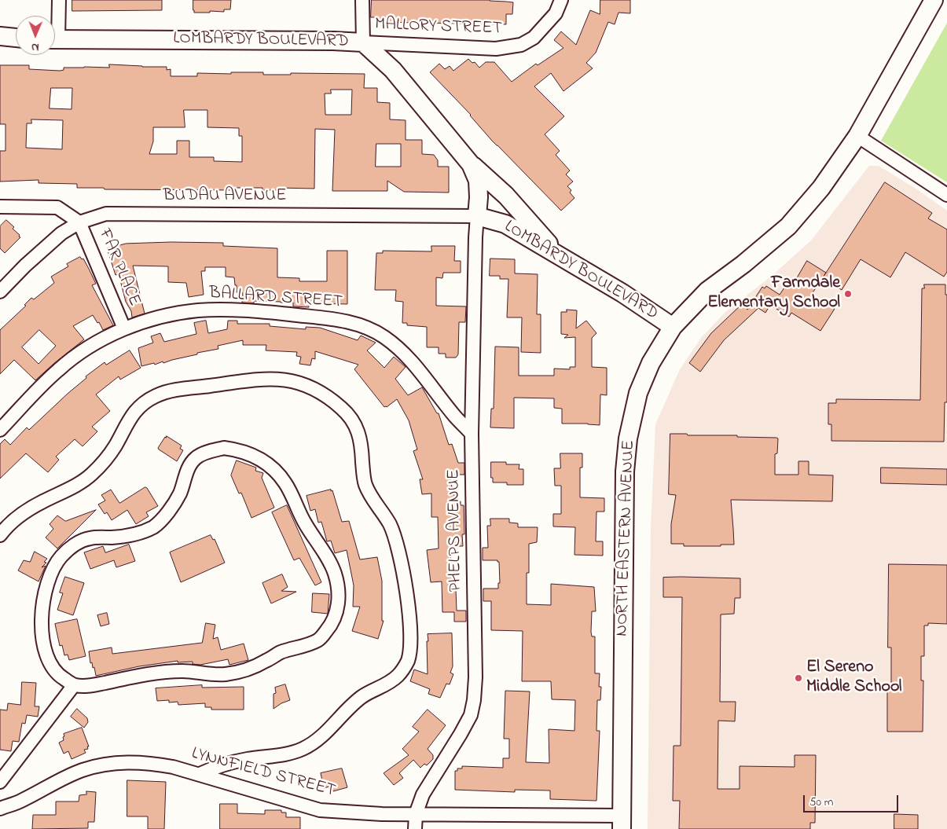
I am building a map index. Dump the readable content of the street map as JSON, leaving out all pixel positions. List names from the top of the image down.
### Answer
{
  "streets": {
    "main road": ["LOMBARDY BOULEVARD", "NORTH EASTERN AVENUE"],
    "street": [
      "MALLORY STREET",
      "BUDAU AVENUE",
      "FAR PLACE",
      "BALLARD STREET",
      "PHELPS AVENUE",
      "LYNNFIELD STREET"
    ]
  },
  "crossings": [
    ["MALLORY STREET", "LOMBARDY BOULEVARD"],
    ["LOMBARDY BOULEVARD", "BUDAU AVENUE"],
    ["LOMBARDY BOULEVARD", "PHELPS AVENUE"],
    ["LOMBARDY BOULEVARD", "NORTH EASTERN AVENUE"],
    ["BUDAU AVENUE", "FAR PLACE"],
    ["BUDAU AVENUE", "PHELPS AVENUE"],
    ["FAR PLACE", "BALLARD STREET"],
    ["BALLARD STREET", "PHELPS AVENUE"],
    ["PHELPS AVENUE", "LYNNFIELD STREET"],
    ["NORTH EASTERN AVENUE", "LYNNFIELD STREET"]
  ],
  "places": ["Farmdale Elementary School", "El Sereno Middle School"],
  "scale_bar": "50 m",
  "north": "bottom"
}
